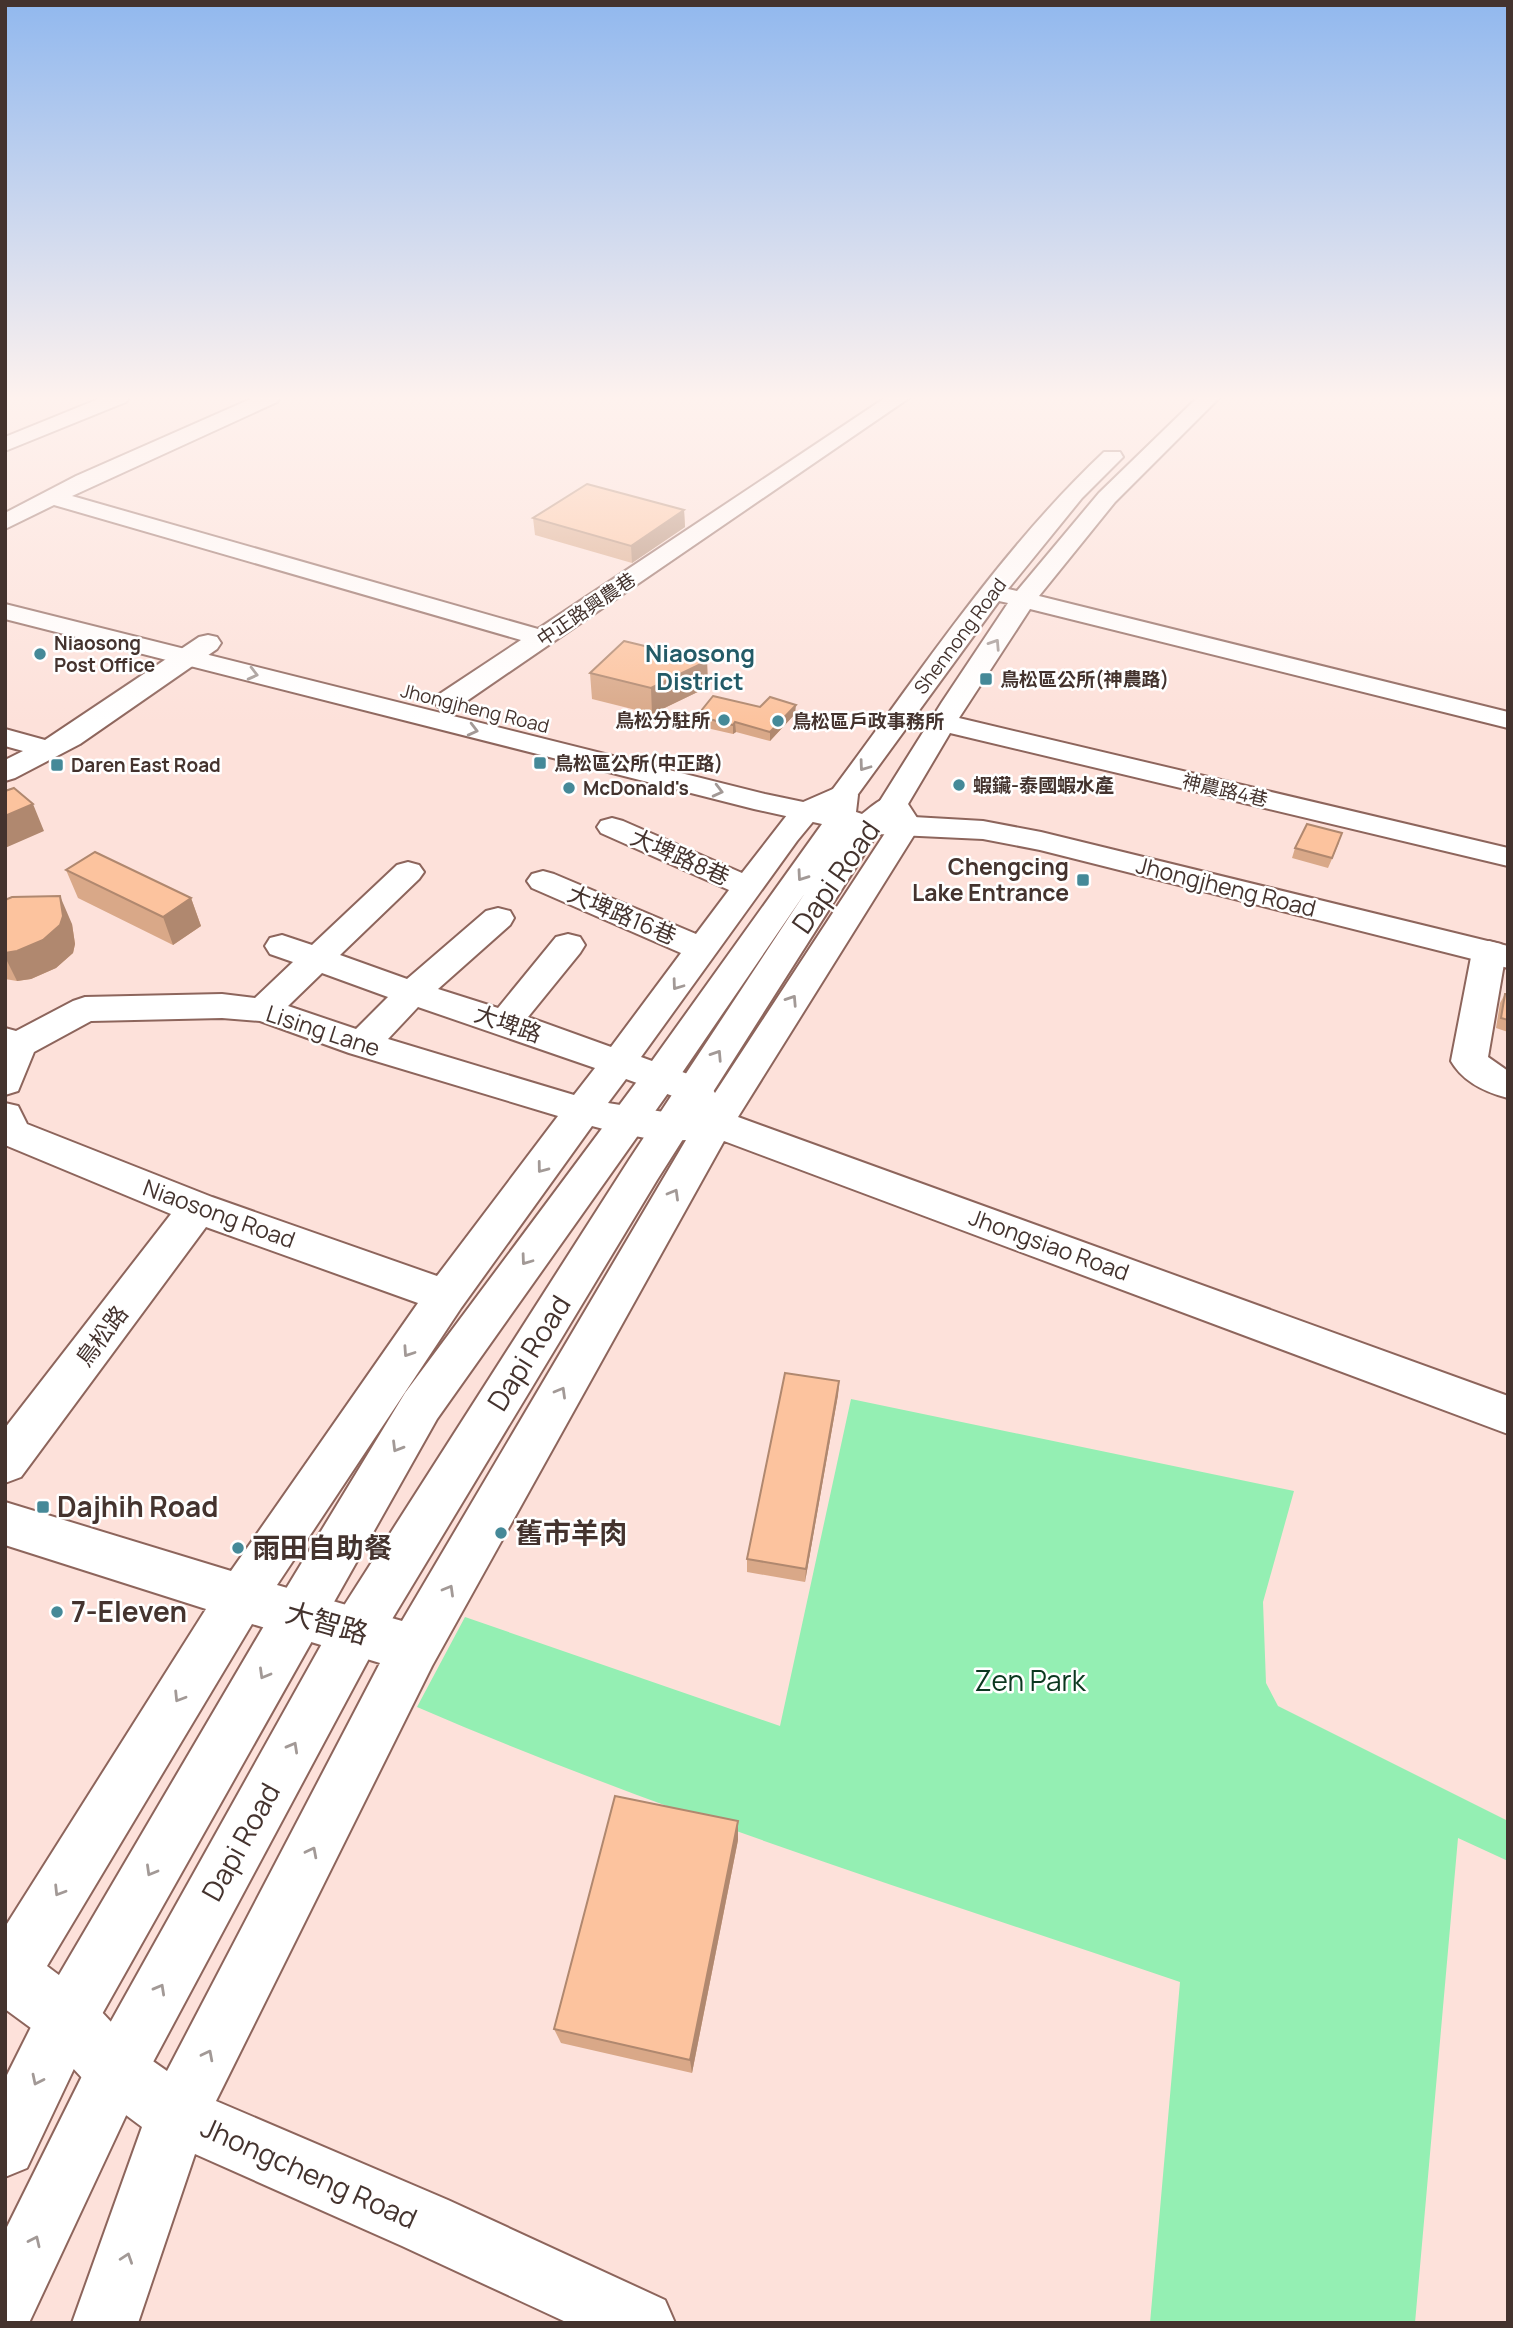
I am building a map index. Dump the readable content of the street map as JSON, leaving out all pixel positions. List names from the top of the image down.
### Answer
{
  "streets": {
    "street": [
      "中正路興農巷",
      "Shennong Road",
      "Jhongjheng Road",
      "神農路4巷",
      "大埤路8巷",
      "Dapi Road",
      "大埤路16巷",
      "大埤路",
      "Lising Lane",
      "Niaosong Road",
      "Jhongsiao Road",
      "鳥松路",
      "大智路",
      "Jhongcheng Road"
    ]
  },
  "crossings": [
    ["中正路興農巷", "Jhongjheng Road"],
    ["Shennong Road", "Jhongjheng Road"],
    ["Shennong Road", "神農路4巷"],
    ["Shennong Road", "Dapi Road"],
    ["Jhongjheng Road", "Dapi Road"],
    ["Dapi Road", "大埤路"],
    ["Dapi Road", "Jhongsiao Road"],
    ["Dapi Road", "大智路"],
    ["Dapi Road", "Jhongcheng Road"],
    ["Lising Lane", "Jhongsiao Road"],
    ["Niaosong Road", "鳥松路"]
  ],
  "districts": ["Niaosong District"],
  "parks": ["Zen Park"],
  "places": {
    "other": [
      "Niaosong Post Office",
      "鳥松分駐所",
      "鳥松區戶政事務所",
      "蝦鑶-泰國蝦水產",
      "McDonald's",
      "舊市羊肉",
      "雨田自助餐",
      "7-Eleven"
    ],
    "transit": [
      "鳥松區公所(神農路)",
      "鳥松區公所(中正路)",
      "Daren East Road",
      "Chengcing Lake Entrance",
      "Dajhih Road"
    ]
  }
}
